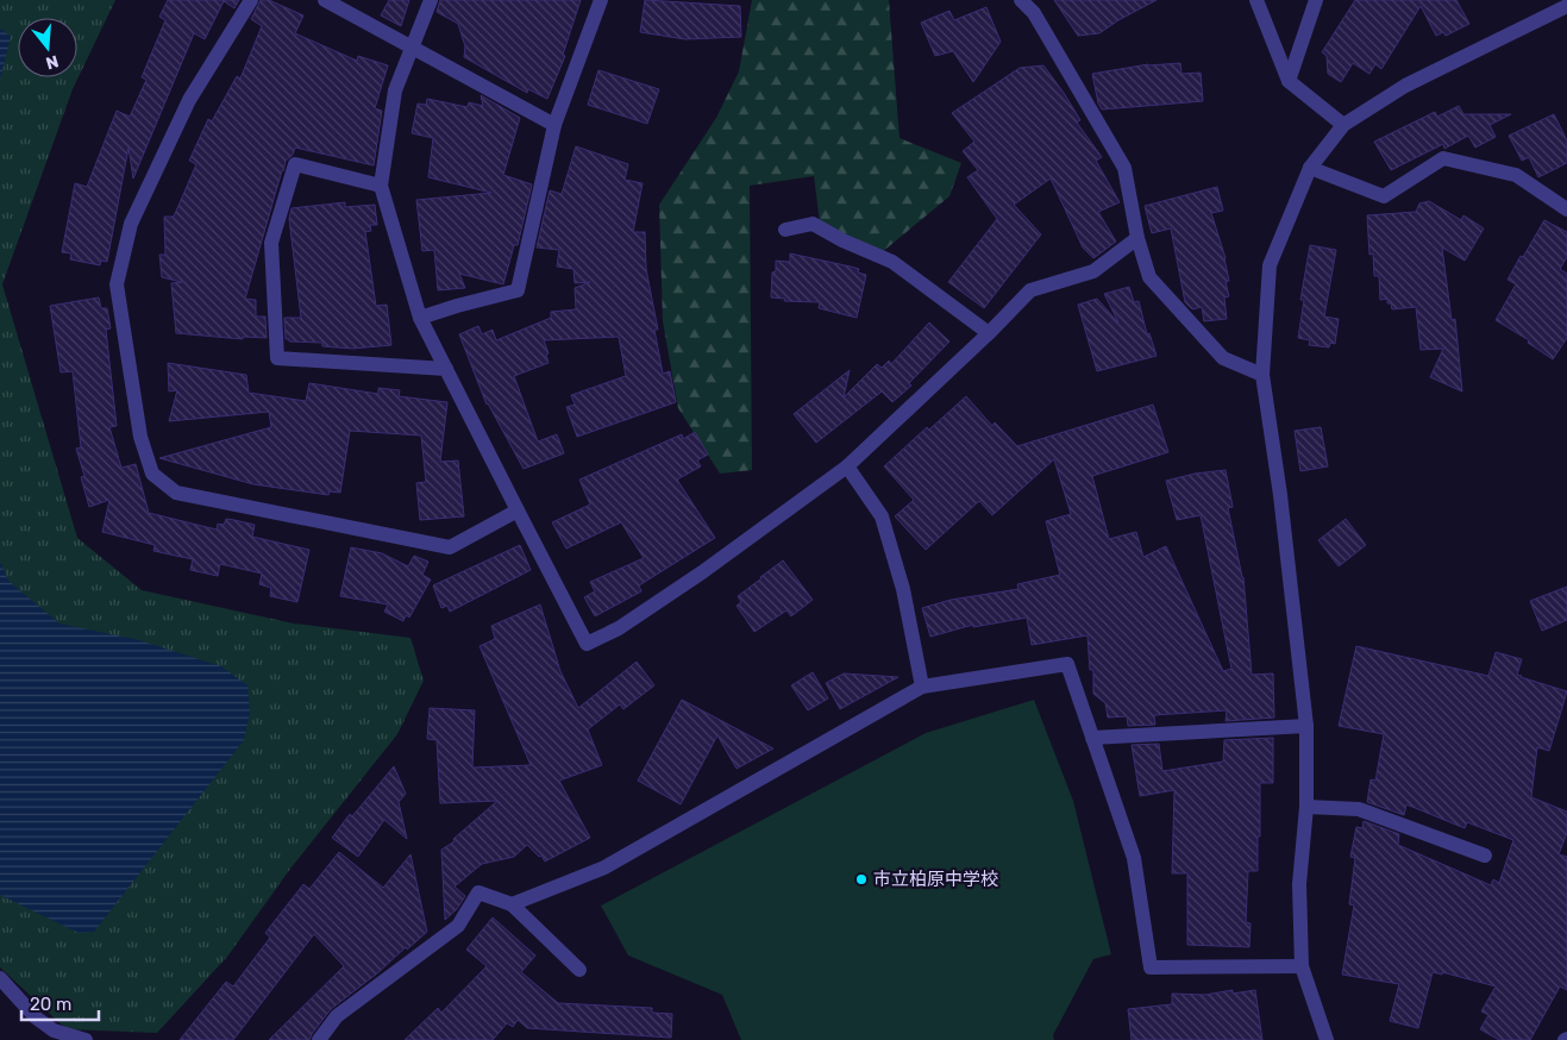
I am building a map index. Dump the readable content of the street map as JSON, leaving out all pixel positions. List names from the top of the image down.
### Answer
{
  "places": ["市立柏原中学校"],
  "scale_bar": "20 m",
  "north": "bottom"
}
